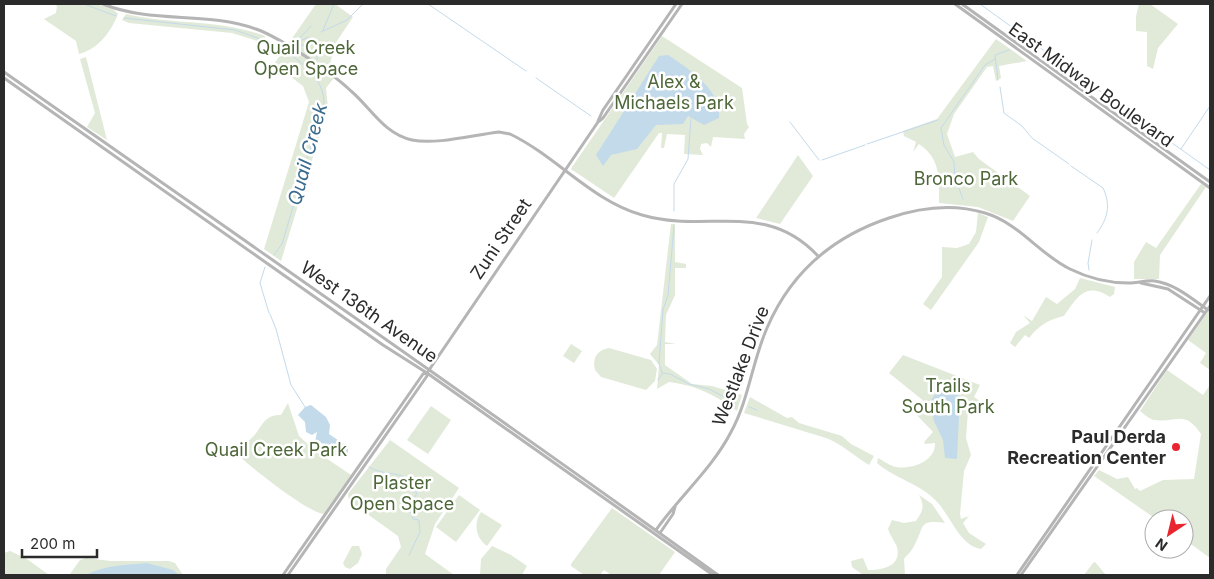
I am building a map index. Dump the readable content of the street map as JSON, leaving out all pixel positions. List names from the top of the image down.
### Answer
{
  "streets": {
    "main road": [
      "East Midway Boulevard",
      "Zuni Street",
      "West 136th Avenue",
      "Westlake Drive"
    ]
  },
  "crossings": [
    ["Zuni Street", "West 136th Avenue"],
    ["West 136th Avenue", "Westlake Drive"]
  ],
  "water": ["Quail Creek"],
  "parks": [
    "Quail Creek Open Space",
    "Alex & Michaels Park",
    "Bronco Park",
    "Trails South Park",
    "Quail Creek Park",
    "Plaster Open Space"
  ],
  "places": ["Paul Derda Recreation Center"],
  "scale_bar": "200 m",
  "north": "bottom left"
}
